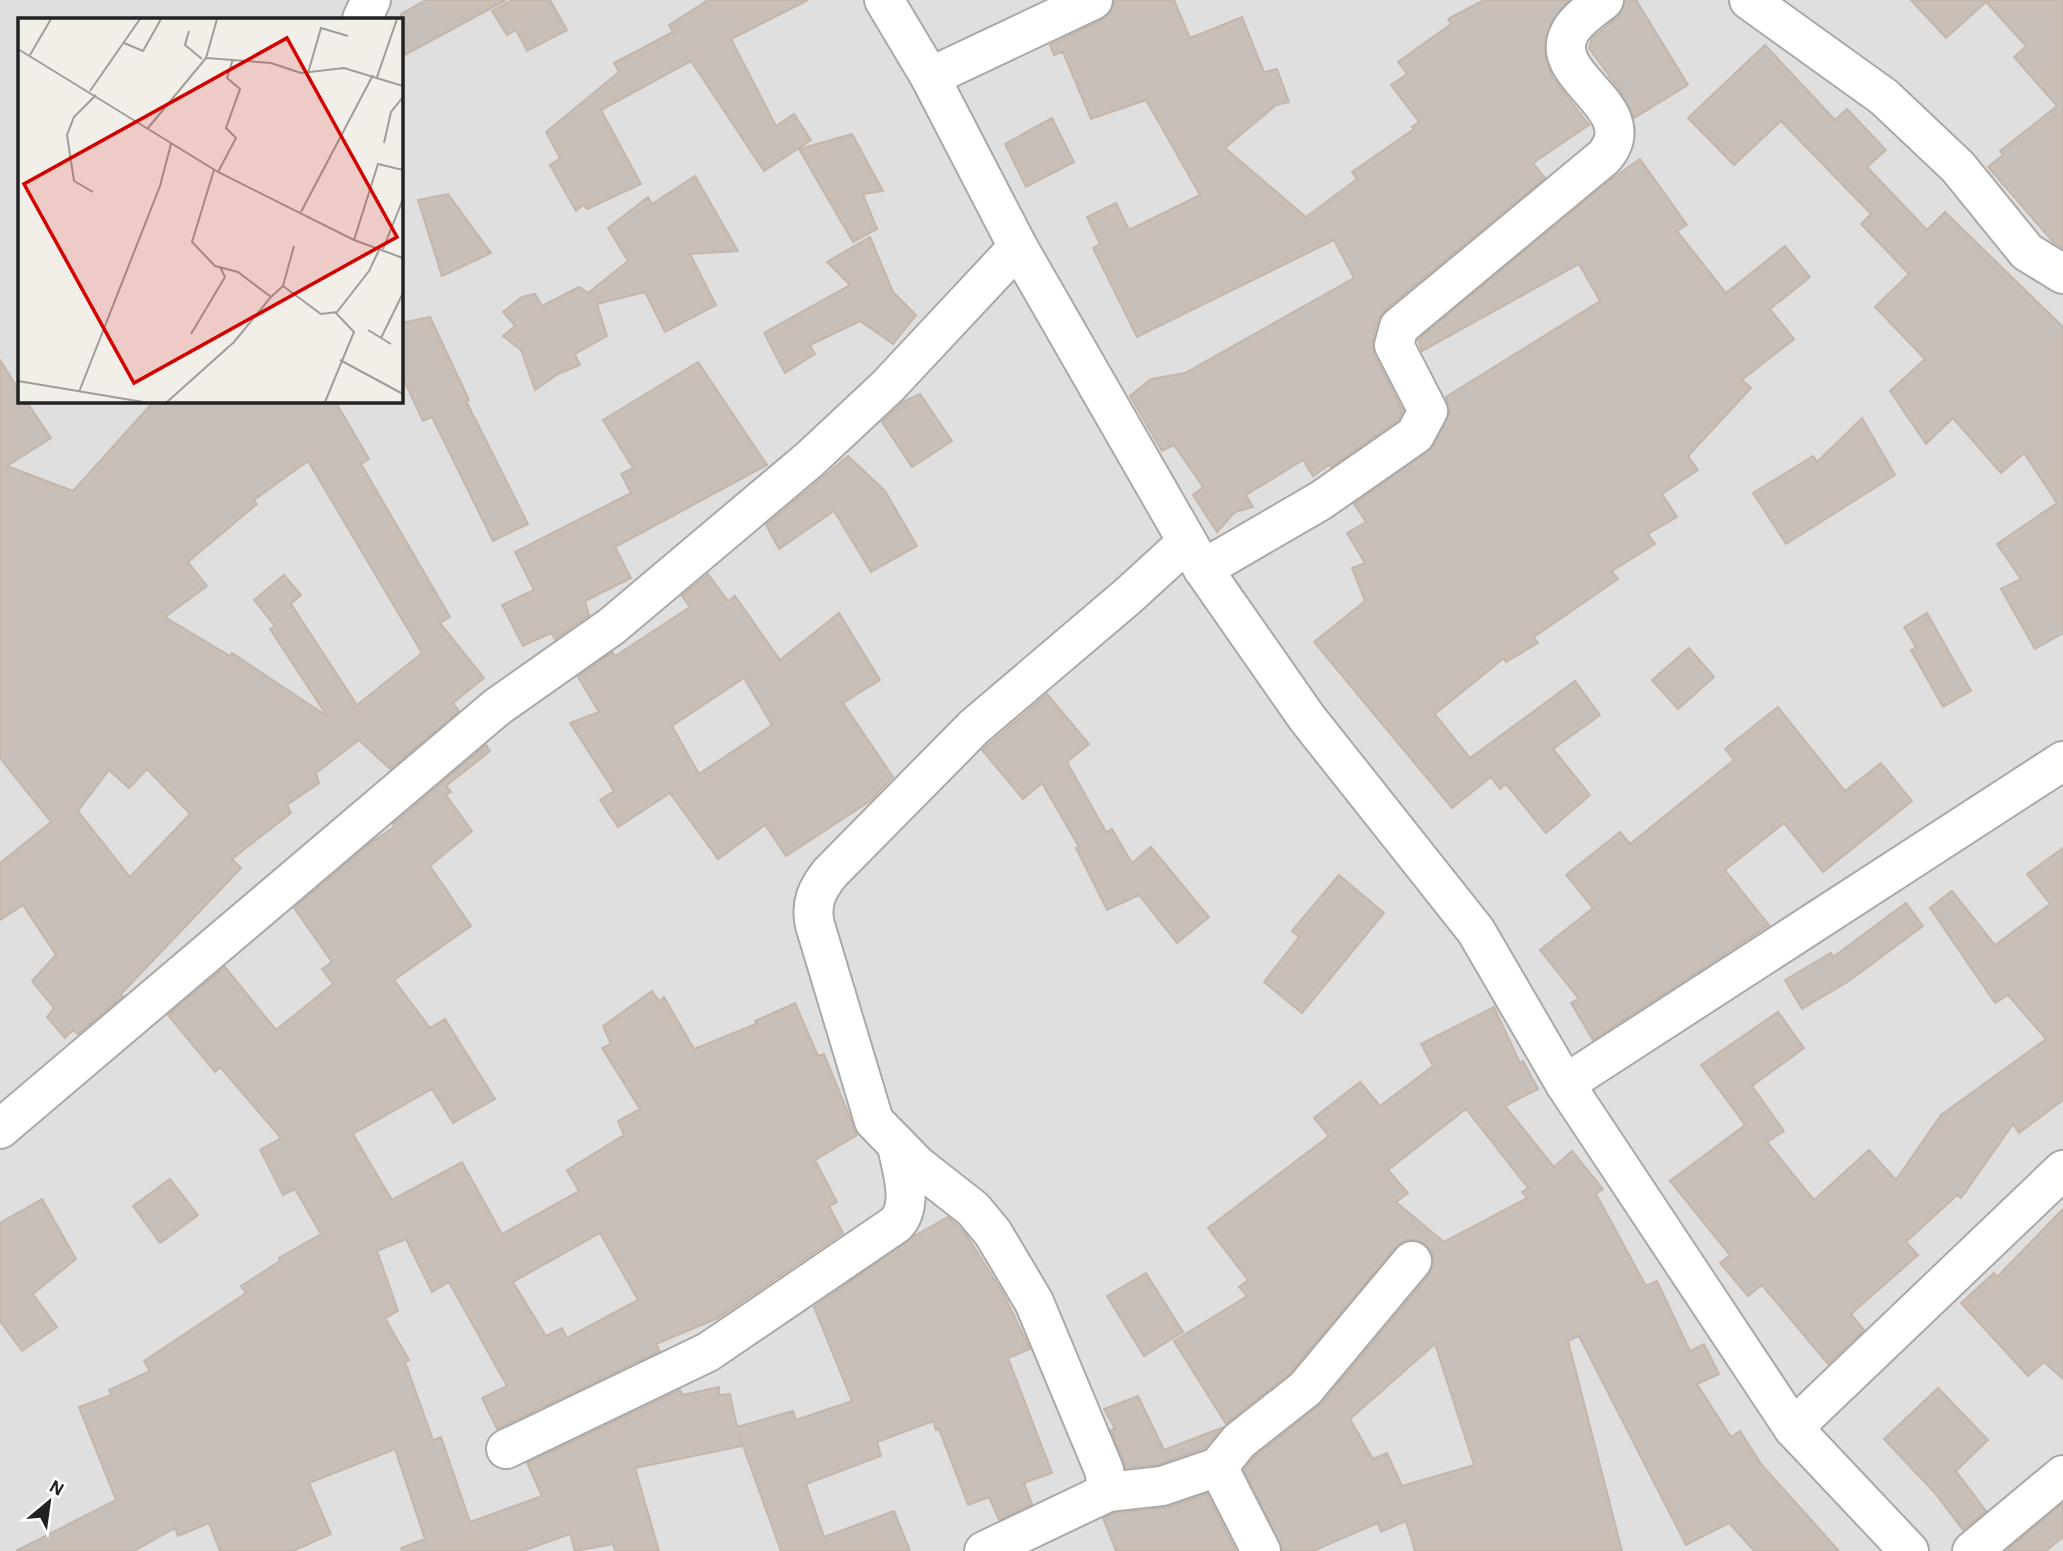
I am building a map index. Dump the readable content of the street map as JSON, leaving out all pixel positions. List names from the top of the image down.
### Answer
{
  "north": "top right"
}
